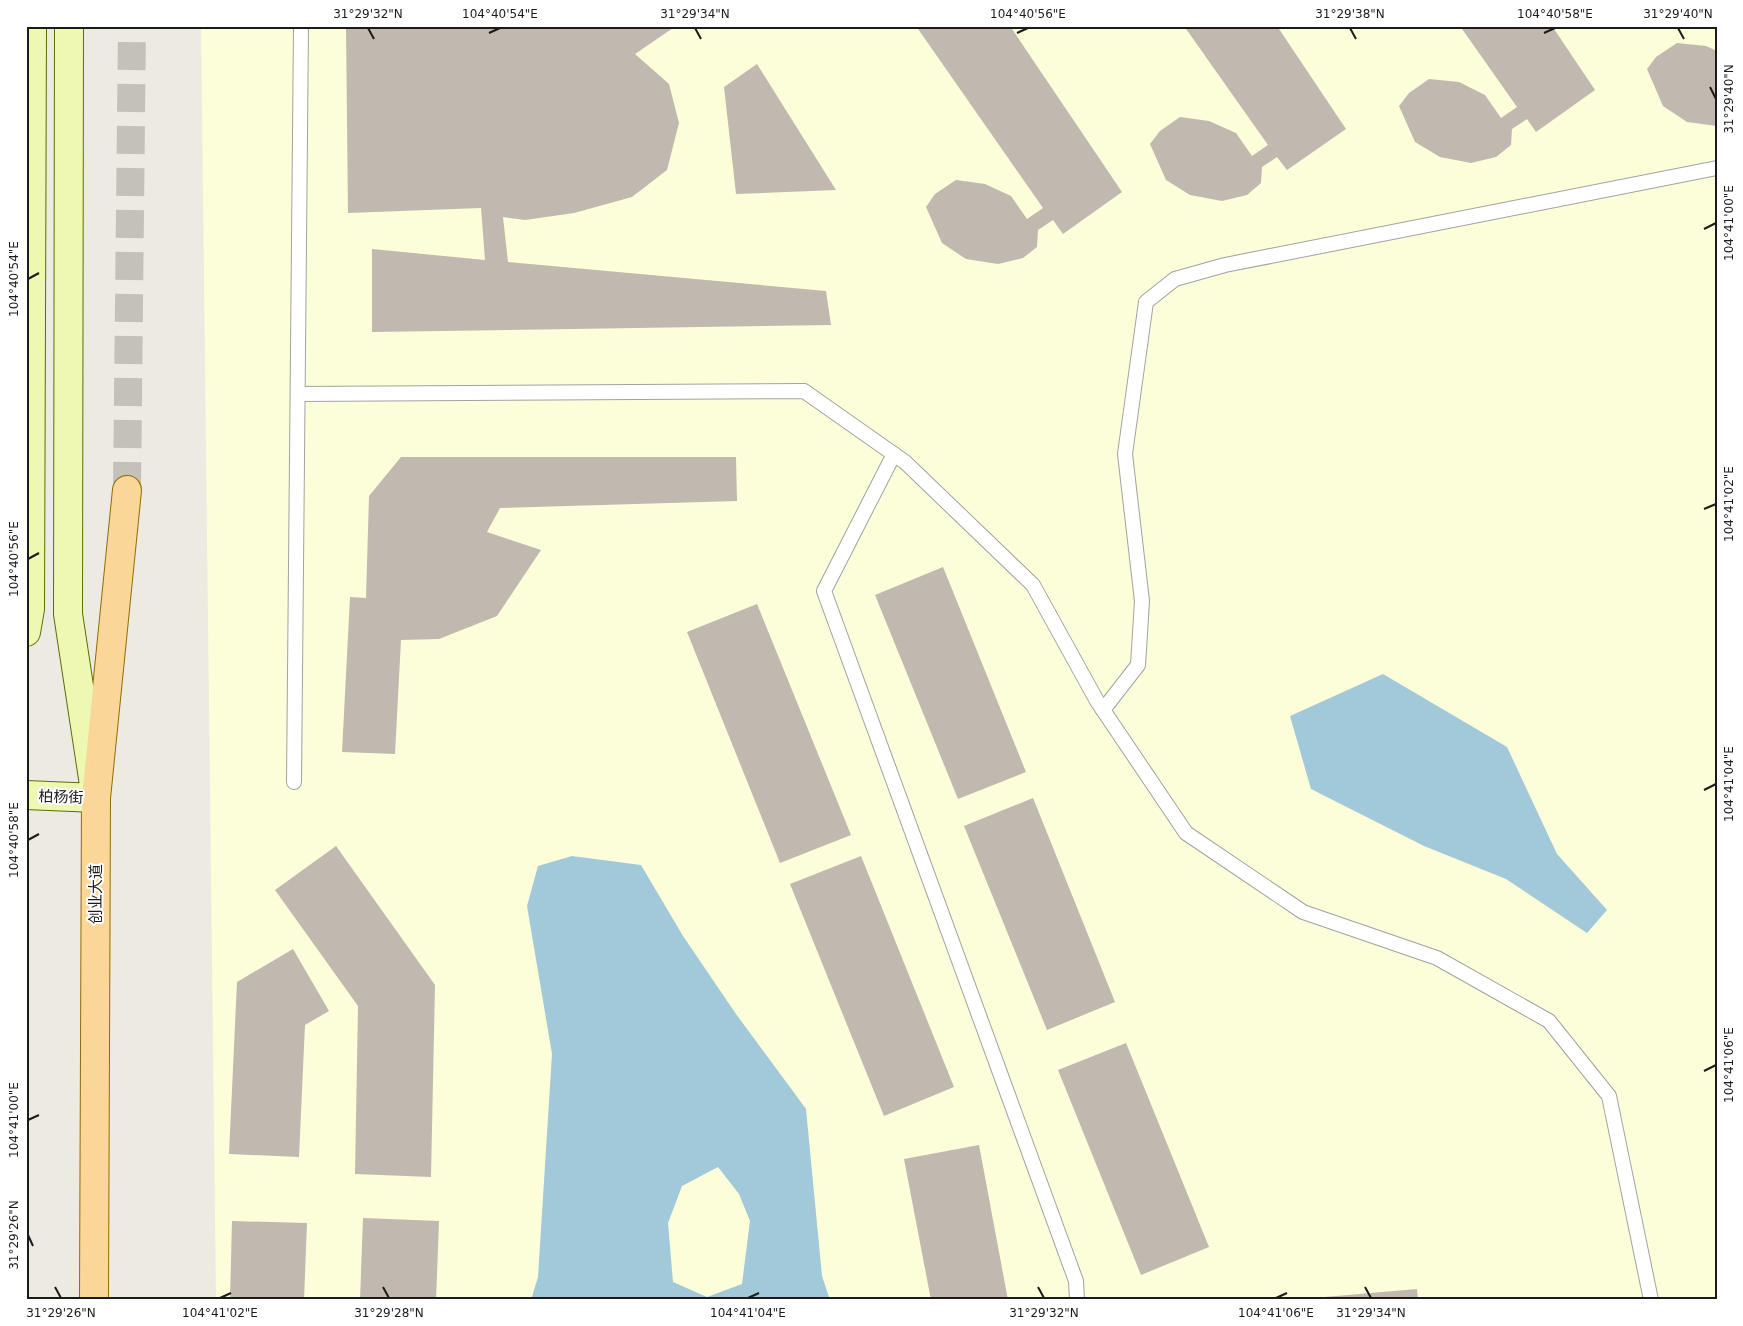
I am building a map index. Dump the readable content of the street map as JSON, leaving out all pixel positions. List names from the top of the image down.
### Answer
{
  "streets": {
    "main road": ["创业大道"],
    "street": ["柏杨街"]
  },
  "crossings": [
    ["柏杨街", "创业大道"]
  ],
  "coordinates": [
    "31°29'32\"N",
    "104°40'54\"E",
    "31°29'34\"N",
    "104°40'56\"E",
    "31°29'38\"N",
    "104°40'58\"E",
    "31°29'40\"N",
    "104°41'00\"E",
    "104°41'02\"E",
    "104°41'04\"E",
    "104°41'06\"E",
    "31°29'26\"N",
    "31°29'28\"N"
  ]
}
